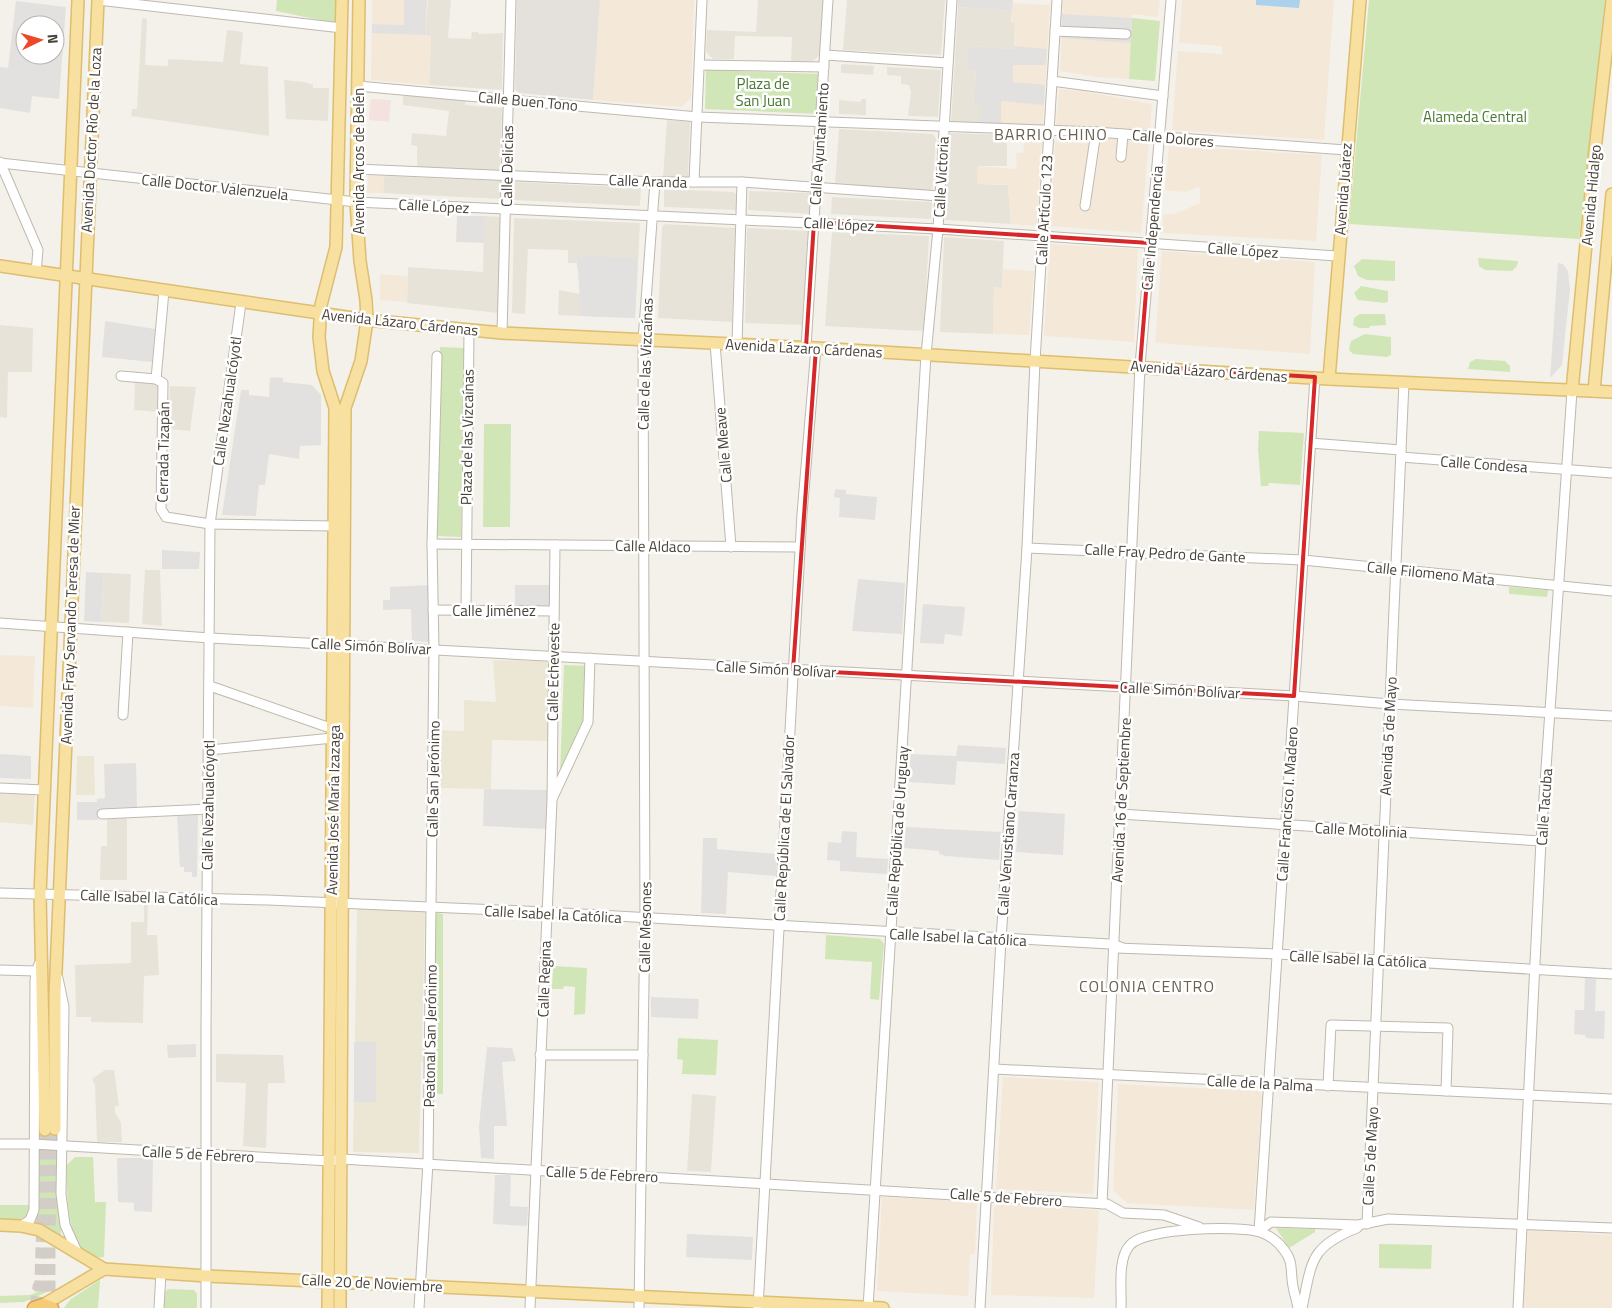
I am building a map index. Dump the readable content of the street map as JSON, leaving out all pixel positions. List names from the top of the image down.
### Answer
{
  "streets": {
    "main road": [
      "Avenida Doctor Río de la Loza",
      "Avenida Arcos de Belén",
      "Avenida Juárez",
      "Avenida Hidalgo",
      "Avenida Lázaro Cárdenas",
      "Avenida Fray Servando Teresa de Mier",
      "Avenida José María Izazaga",
      "Calle 20 de Noviembre"
    ],
    "street": [
      "Calle Buen Tono",
      "Calle Dolores",
      "Calle Ayuntamiento",
      "Calle Delicias",
      "Calle Victoria",
      "Calle Aranda",
      "Calle Doctor Valenzuela",
      "Calle López",
      "Calle Artículo 123",
      "Calle Independencia",
      "Calle de las Vizcaínas",
      "Calle Nezahualcóyotl",
      "Plaza de las Vizcaínas",
      "Calle Meave",
      "Cerrada Tizapán",
      "Calle Condesa",
      "Calle Aldaco",
      "Calle Fray Pedro de Gante",
      "Calle Filomeno Mata",
      "Calle Jiménez",
      "Calle Simón Bolívar",
      "Calle Echeveste",
      "Avenida 5 de Mayo",
      "Calle San Jerónimo",
      "Avenida 16 de Septiembre",
      "Calle Francisco I. Madero",
      "Calle Tacuba",
      "Calle República de El Salvador",
      "Calle Motolinia",
      "Calle República de Uruguay",
      "Calle Venustiano Carranza",
      "Calle Isabel la Católica",
      "Calle Mesones",
      "Calle Regina",
      "Peatonal San Jerónimo",
      "Calle de la Palma",
      "Calle 5 de Febrero",
      "Calle 5 de Mayo"
    ]
  },
  "crossings": [
    ["Calle Buen Tono", "Calle Dolores"],
    ["Calle Buen Tono", "Calle Ayuntamiento"],
    ["Calle Buen Tono", "Avenida Arcos de Belén"],
    ["Calle Buen Tono", "Calle Delicias"],
    ["Calle Dolores", "Calle Ayuntamiento"],
    ["Calle Dolores", "Calle Victoria"],
    ["Calle Dolores", "Avenida Juárez"],
    ["Calle Dolores", "Calle Artículo 123"],
    ["Calle Dolores", "Calle Independencia"],
    ["Avenida Doctor Río de la Loza", "Calle Doctor Valenzuela"],
    ["Avenida Doctor Río de la Loza", "Avenida Lázaro Cárdenas"],
    ["Avenida Doctor Río de la Loza", "Avenida Fray Servando Teresa de Mier"],
    ["Calle Ayuntamiento", "Calle Aranda"],
    ["Calle Ayuntamiento", "Calle López"],
    ["Calle Ayuntamiento", "Avenida Lázaro Cárdenas"],
    ["Calle Ayuntamiento", "Calle República de El Salvador"],
    ["Avenida Arcos de Belén", "Calle Aranda"],
    ["Avenida Arcos de Belén", "Calle Doctor Valenzuela"],
    ["Avenida Arcos de Belén", "Calle López"],
    ["Avenida Arcos de Belén", "Avenida Lázaro Cárdenas"],
    ["Avenida Arcos de Belén", "Avenida José María Izazaga"],
    ["Calle Delicias", "Calle Aranda"],
    ["Calle Delicias", "Calle López"],
    ["Calle Delicias", "Avenida Lázaro Cárdenas"],
    ["Calle Victoria", "Calle Aranda"],
    ["Calle Victoria", "Calle López"],
    ["Calle Victoria", "Avenida Lázaro Cárdenas"],
    ["Calle Victoria", "Calle República de Uruguay"],
    ["Calle Aranda", "Calle de las Vizcaínas"],
    ["Calle Doctor Valenzuela", "Calle López"],
    ["Avenida Juárez", "Calle López"],
    ["Avenida Juárez", "Avenida Lázaro Cárdenas"],
    ["Avenida Hidalgo", "Avenida Lázaro Cárdenas"],
    ["Avenida Hidalgo", "Calle Tacuba"],
    ["Calle López", "Calle Artículo 123"],
    ["Calle López", "Calle Independencia"],
    ["Calle López", "Calle de las Vizcaínas"],
    ["Calle Artículo 123", "Avenida Lázaro Cárdenas"],
    ["Calle Artículo 123", "Calle Venustiano Carranza"],
    ["Calle Independencia", "Avenida Lázaro Cárdenas"],
    ["Calle Independencia", "Avenida 16 de Septiembre"],
    ["Avenida Lázaro Cárdenas", "Calle de las Vizcaínas"],
    ["Avenida Lázaro Cárdenas", "Calle Nezahualcóyotl"],
    ["Avenida Lázaro Cárdenas", "Plaza de las Vizcaínas"],
    ["Avenida Lázaro Cárdenas", "Calle Meave"],
    ["Avenida Lázaro Cárdenas", "Avenida Fray Servando Teresa de Mier"],
    ["Avenida Lázaro Cárdenas", "Avenida 5 de Mayo"],
    ["Avenida Lázaro Cárdenas", "Avenida 16 de Septiembre"],
    ["Avenida Lázaro Cárdenas", "Calle Francisco I. Madero"],
    ["Avenida Lázaro Cárdenas", "Calle Tacuba"],
    ["Avenida Lázaro Cárdenas", "Avenida José María Izazaga"],
    ["Avenida Lázaro Cárdenas", "Calle República de El Salvador"],
    ["Avenida Lázaro Cárdenas", "Calle República de Uruguay"],
    ["Avenida Lázaro Cárdenas", "Calle Venustiano Carranza"],
    ["Calle de las Vizcaínas", "Calle Aldaco"],
    ["Calle de las Vizcaínas", "Calle Mesones"],
    ["Calle Nezahualcóyotl", "Cerrada Tizapán"],
    ["Calle Nezahualcóyotl", "Calle Simón Bolívar"],
    ["Calle Nezahualcóyotl", "Calle Isabel la Católica"],
    ["Calle Nezahualcóyotl", "Calle 5 de Febrero"],
    ["Calle Nezahualcóyotl", "Calle 20 de Noviembre"],
    ["Plaza de las Vizcaínas", "Calle Aldaco"],
    ["Plaza de las Vizcaínas", "Calle Jiménez"],
    ["Calle Meave", "Calle Aldaco"],
    ["Calle Condesa", "Avenida 5 de Mayo"],
    ["Calle Condesa", "Calle Francisco I. Madero"],
    ["Calle Condesa", "Calle Tacuba"],
    ["Calle Aldaco", "Calle Echeveste"],
    ["Calle Aldaco", "Calle República de El Salvador"],
    ["Calle Aldaco", "Calle Mesones"],
    ["Calle Fray Pedro de Gante", "Calle Filomeno Mata"],
    ["Calle Fray Pedro de Gante", "Avenida 16 de Septiembre"],
    ["Calle Fray Pedro de Gante", "Calle Francisco I. Madero"],
    ["Calle Fray Pedro de Gante", "Calle Venustiano Carranza"],
    ["Calle Filomeno Mata", "Avenida 5 de Mayo"],
    ["Calle Filomeno Mata", "Calle Francisco I. Madero"],
    ["Calle Filomeno Mata", "Calle Tacuba"],
    ["Calle Jiménez", "Calle Echeveste"],
    ["Avenida Fray Servando Teresa de Mier", "Calle Simón Bolívar"],
    ["Avenida Fray Servando Teresa de Mier", "Calle Isabel la Católica"],
    ["Avenida Fray Servando Teresa de Mier", "Calle 5 de Febrero"],
    ["Calle Simón Bolívar", "Calle Echeveste"],
    ["Calle Simón Bolívar", "Avenida 5 de Mayo"],
    ["Calle Simón Bolívar", "Calle San Jerónimo"],
    ["Calle Simón Bolívar", "Avenida 16 de Septiembre"],
    ["Calle Simón Bolívar", "Calle Francisco I. Madero"],
    ["Calle Simón Bolívar", "Calle Tacuba"],
    ["Calle Simón Bolívar", "Avenida José María Izazaga"],
    ["Calle Simón Bolívar", "Calle República de El Salvador"],
    ["Calle Simón Bolívar", "Calle República de Uruguay"],
    ["Calle Simón Bolívar", "Calle Venustiano Carranza"],
    ["Calle Simón Bolívar", "Calle Mesones"],
    ["Calle Simón Bolívar", "Calle Regina"],
    ["Calle Echeveste", "Calle Regina"],
    ["Avenida 5 de Mayo", "Calle Motolinia"],
    ["Avenida 5 de Mayo", "Calle Isabel la Católica"],
    ["Avenida 5 de Mayo", "Calle de la Palma"],
    ["Avenida 5 de Mayo", "Calle 5 de Mayo"],
    ["Calle San Jerónimo", "Calle Isabel la Católica"],
    ["Calle San Jerónimo", "Peatonal San Jerónimo"],
    ["Avenida 16 de Septiembre", "Calle Motolinia"],
    ["Avenida 16 de Septiembre", "Calle Isabel la Católica"],
    ["Avenida 16 de Septiembre", "Calle de la Palma"],
    ["Avenida 16 de Septiembre", "Calle 5 de Febrero"],
    ["Calle Francisco I. Madero", "Calle Motolinia"],
    ["Calle Francisco I. Madero", "Calle Isabel la Católica"],
    ["Calle Francisco I. Madero", "Calle de la Palma"],
    ["Calle Tacuba", "Calle Motolinia"],
    ["Calle Tacuba", "Calle Isabel la Católica"],
    ["Calle Tacuba", "Calle de la Palma"],
    ["Avenida José María Izazaga", "Calle Isabel la Católica"],
    ["Avenida José María Izazaga", "Calle 5 de Febrero"],
    ["Avenida José María Izazaga", "Calle 20 de Noviembre"],
    ["Calle República de El Salvador", "Calle Isabel la Católica"],
    ["Calle República de El Salvador", "Calle 5 de Febrero"],
    ["Calle República de El Salvador", "Calle 20 de Noviembre"],
    ["Calle República de Uruguay", "Calle Isabel la Católica"],
    ["Calle República de Uruguay", "Calle 5 de Febrero"],
    ["Calle República de Uruguay", "Calle 20 de Noviembre"],
    ["Calle Venustiano Carranza", "Calle Isabel la Católica"],
    ["Calle Venustiano Carranza", "Calle de la Palma"],
    ["Calle Venustiano Carranza", "Calle 5 de Febrero"],
    ["Calle Isabel la Católica", "Calle Mesones"],
    ["Calle Isabel la Católica", "Calle Regina"],
    ["Calle Isabel la Católica", "Peatonal San Jerónimo"],
    ["Calle Mesones", "Calle 5 de Febrero"],
    ["Calle Mesones", "Calle 20 de Noviembre"],
    ["Calle Regina", "Calle 5 de Febrero"],
    ["Calle Regina", "Calle 20 de Noviembre"],
    ["Peatonal San Jerónimo", "Calle 5 de Febrero"],
    ["Calle de la Palma", "Calle 5 de Mayo"]
  ],
  "districts": ["BARRIO CHINO", "COLONIA CENTRO"],
  "parks": ["Plaza de San Juan", "Alameda Central"],
  "north": "right"
}
